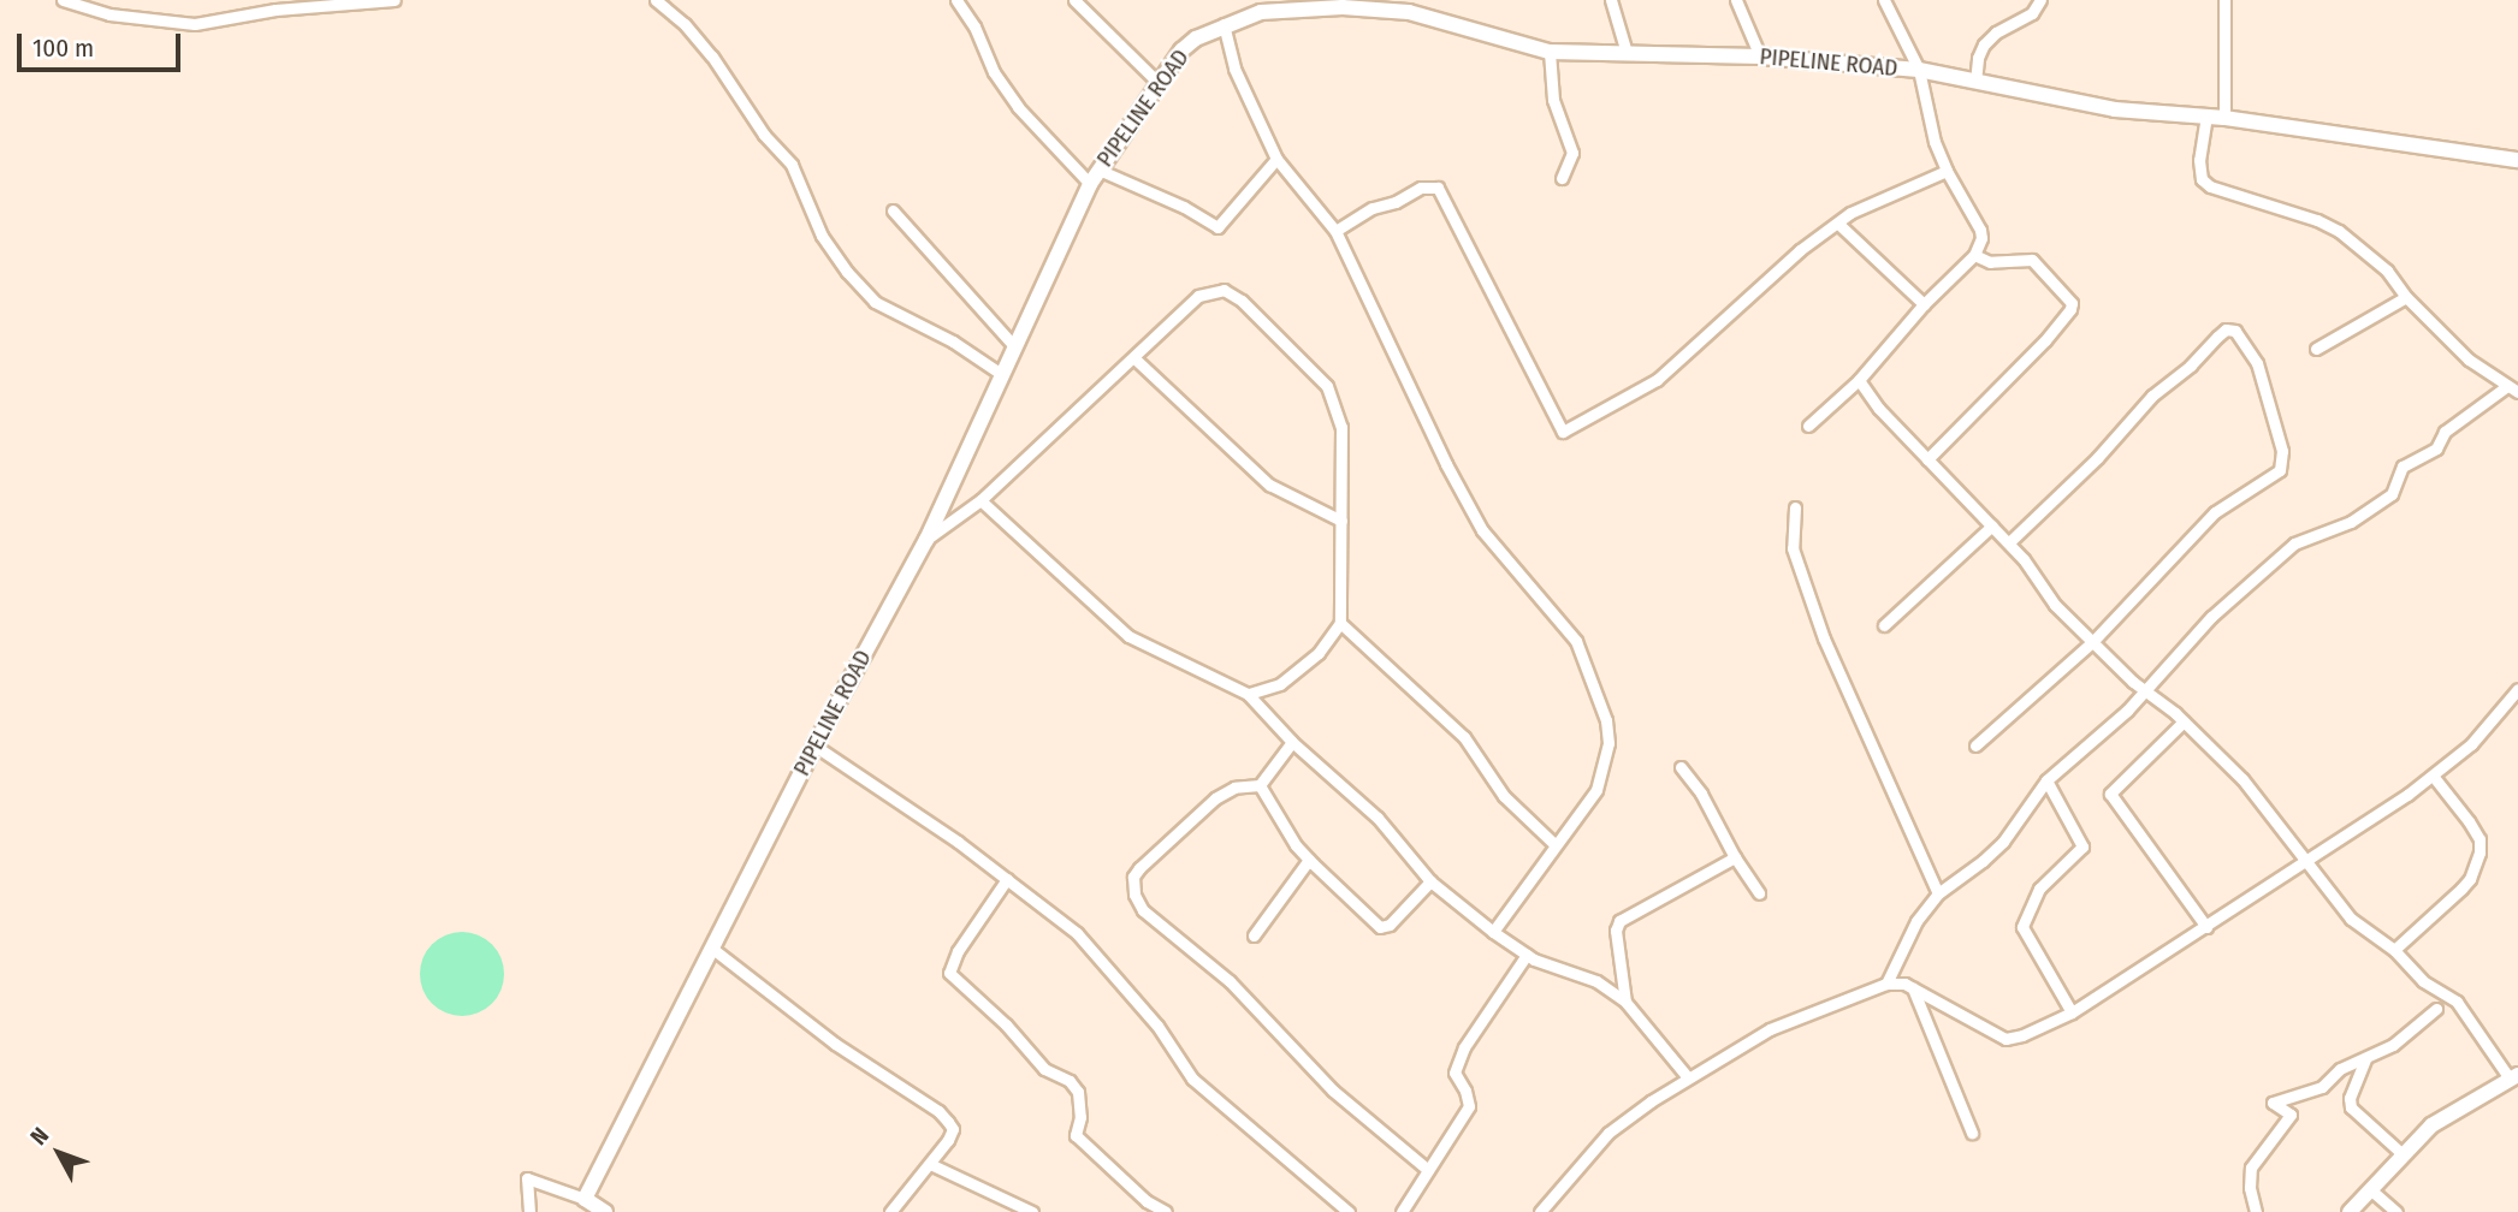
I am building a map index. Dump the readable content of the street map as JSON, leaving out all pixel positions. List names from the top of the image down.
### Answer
{
  "streets": {
    "street": ["PIPELINE ROAD"]
  },
  "scale_bar": "100 m",
  "north": "top left"
}
